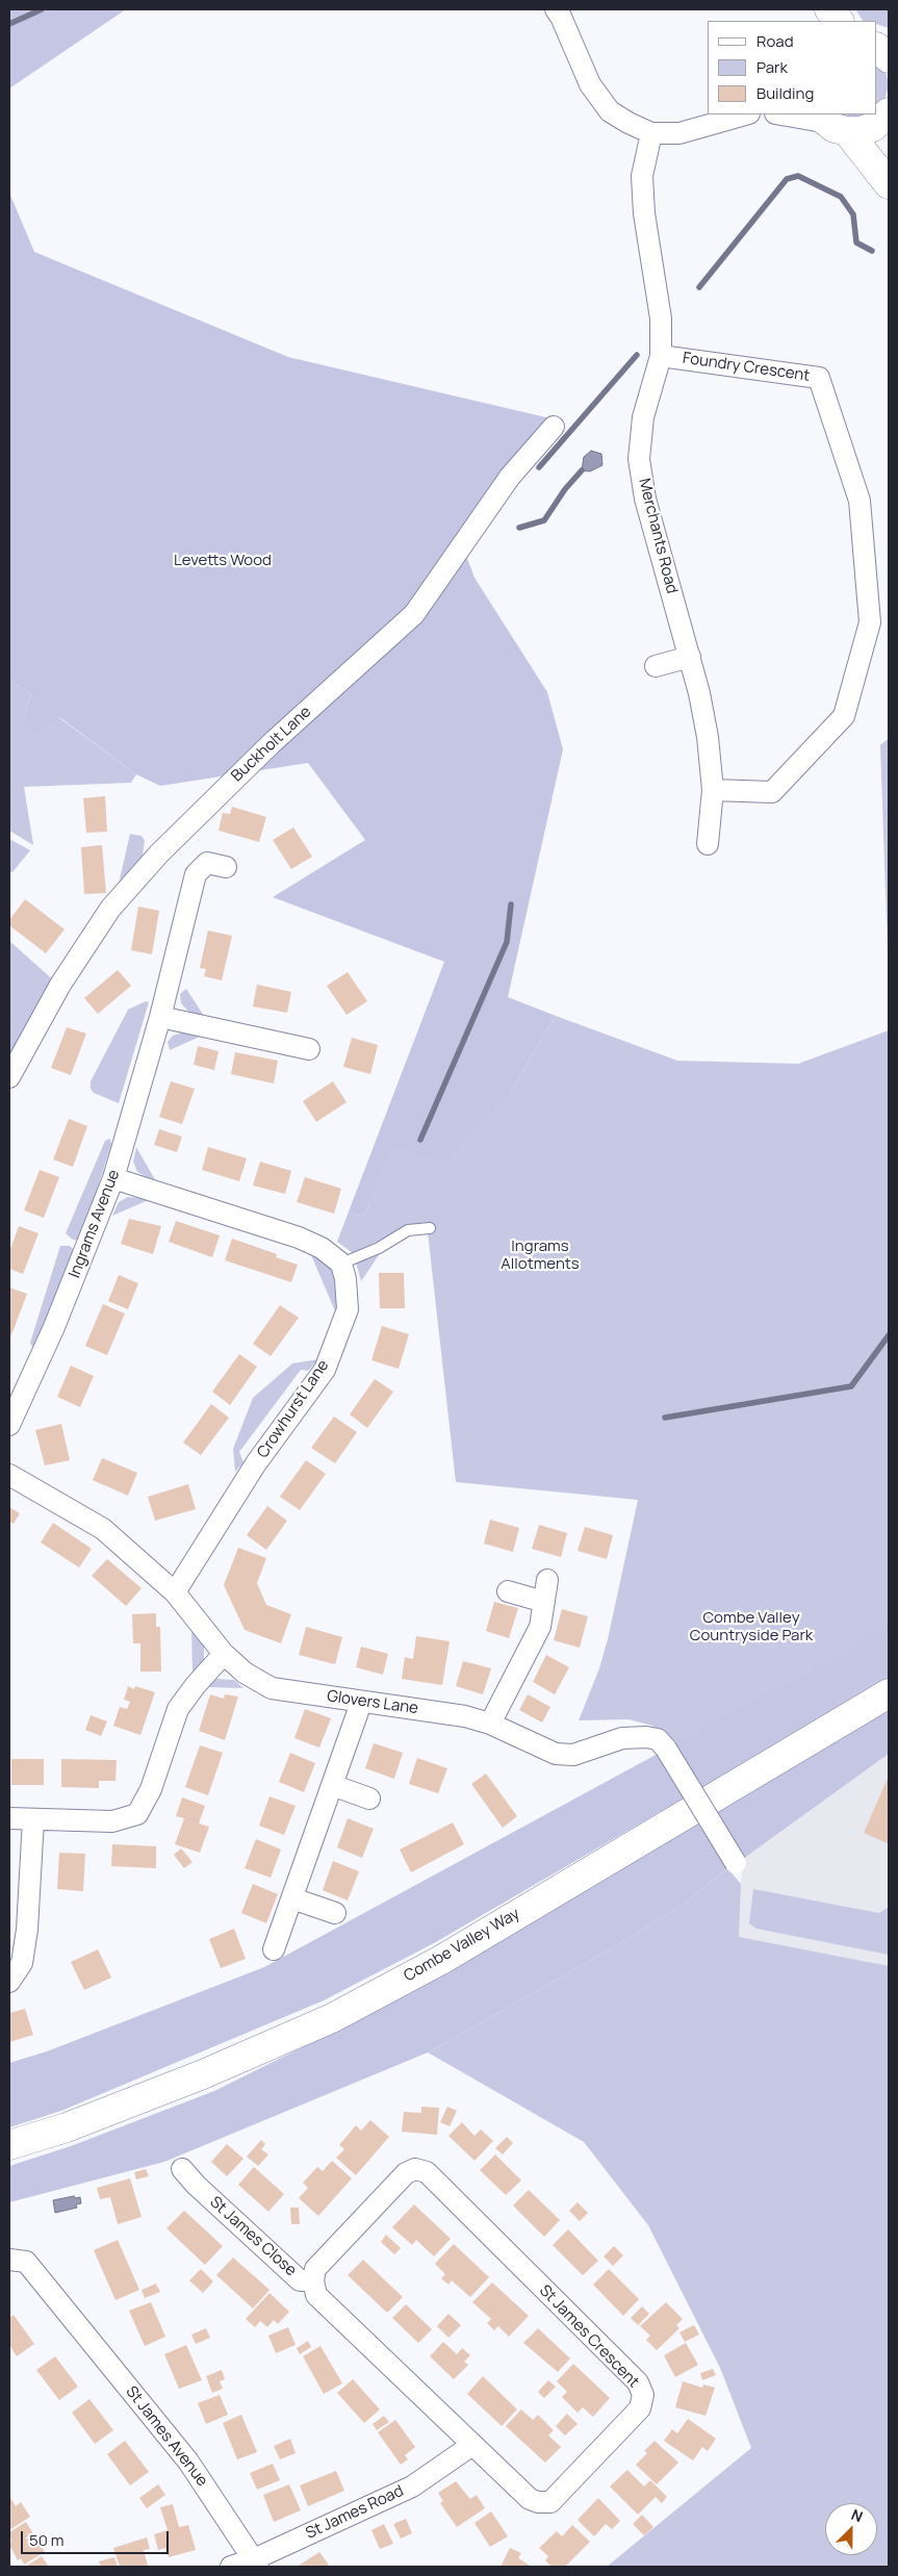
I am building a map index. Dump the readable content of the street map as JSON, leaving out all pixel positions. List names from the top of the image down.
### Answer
{
  "streets": {
    "main road": ["Combe Valley Way"],
    "street": [
      "Foundry Crescent",
      "Merchants Road",
      "Buckholt Lane",
      "Ingrams Avenue",
      "Crowhurst Lane",
      "Glovers Lane",
      "St James Close",
      "St James Crescent",
      "St James Avenue",
      "St James Road"
    ]
  },
  "crossings": [
    ["Foundry Crescent", "Merchants Road"],
    ["Crowhurst Lane", "Glovers Lane"],
    ["St James Close", "St James Crescent"],
    ["St James Crescent", "St James Road"],
    ["St James Avenue", "St James Road"]
  ],
  "parks": ["Levetts Wood", "Ingrams Allotments", "Combe Valley Countryside Park"],
  "legend": ["Road", "Park", "Building"],
  "scale_bar": "50 m",
  "north": "top right"
}
